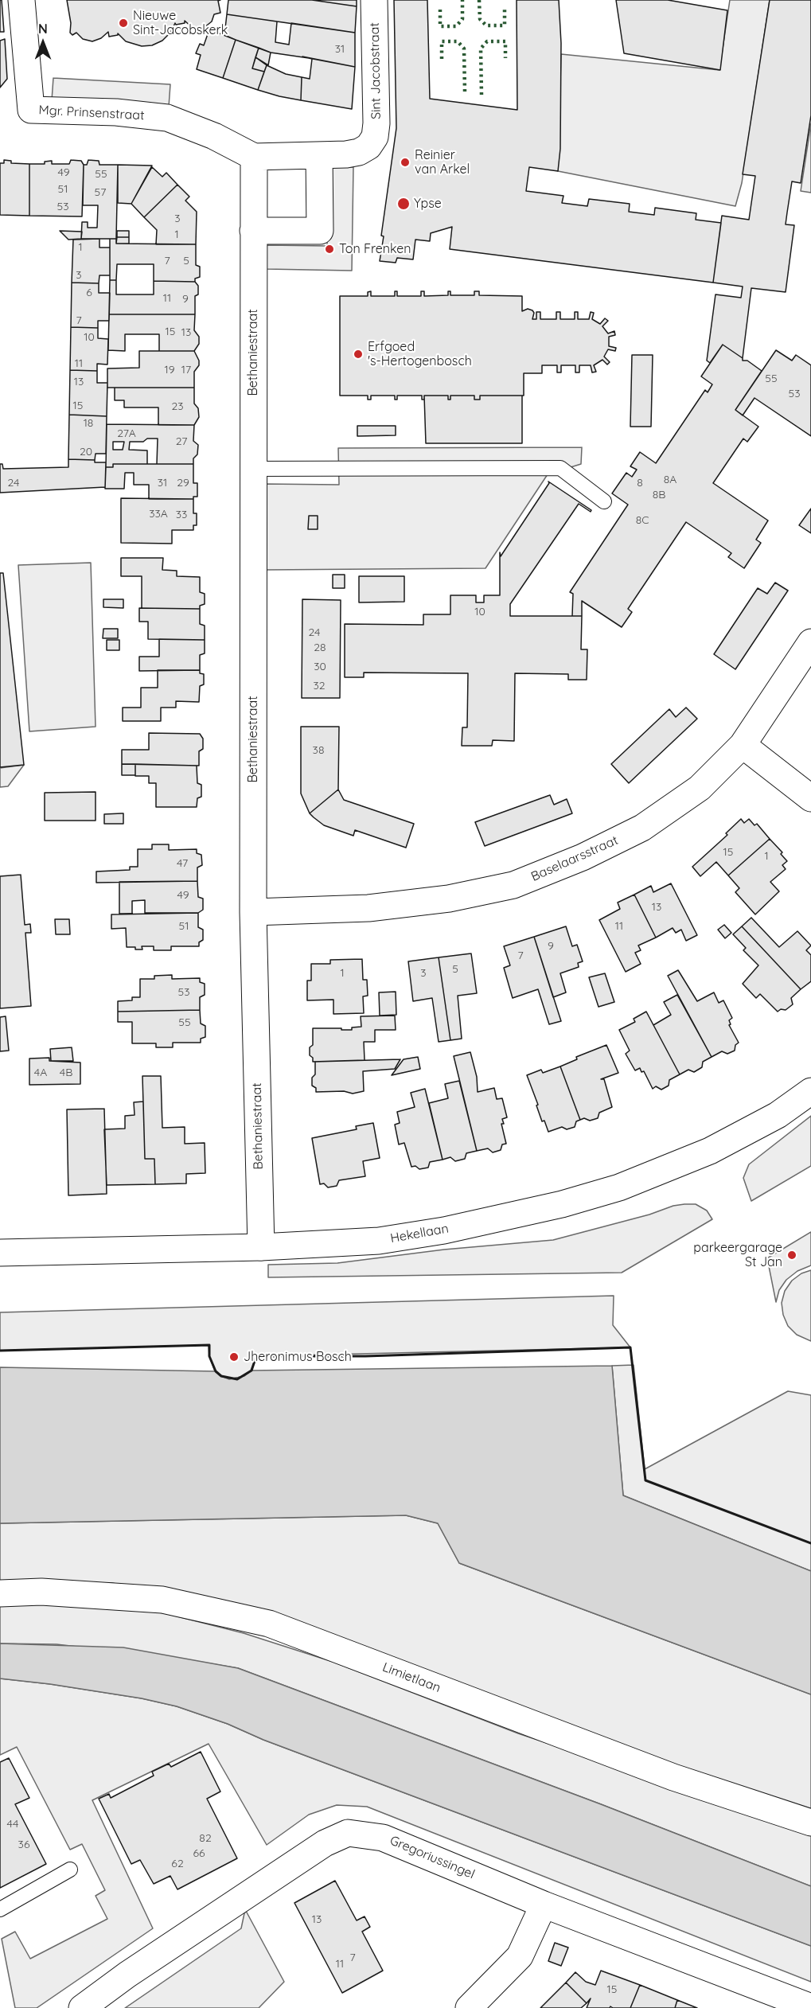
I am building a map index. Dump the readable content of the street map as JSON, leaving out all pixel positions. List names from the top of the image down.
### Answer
{
  "streets": {
    "street": [
      "Sint Jacobstraat",
      "Mgr. Prinsenstraat",
      "Bethaniestraat",
      "Baselaarsstraat",
      "Hekellaan",
      "Limietlaan",
      "Gregoriussingel"
    ]
  },
  "crossings": [
    ["Mgr. Prinsenstraat", "Bethaniestraat"],
    ["Bethaniestraat", "Baselaarsstraat"],
    ["Bethaniestraat", "Hekellaan"]
  ],
  "places": [
    "Nieuwe Sint-Jacobskerk",
    "Reinier van Arkel",
    "Ypse",
    "Ton Frenken",
    "Erfgoed 's-Hertogenbosch",
    "parkeergarage St Jan",
    "Jheronimus Bosch"
  ],
  "house_numbers": [
    "31",
    "49",
    "55",
    "51",
    "57",
    "53",
    "3",
    "1",
    "1",
    "7",
    "5",
    "3",
    "6",
    "11",
    "9",
    "7",
    "15",
    "13",
    "10",
    "11",
    "19",
    "17",
    "55",
    "13",
    "53",
    "15",
    "23",
    "18",
    "27A",
    "27",
    "20",
    "8A",
    "24",
    "31",
    "29",
    "8",
    "8B",
    "33A",
    "33",
    "8C",
    "10",
    "24",
    "28",
    "30",
    "32",
    "38",
    "15",
    "1",
    "47",
    "49",
    "13",
    "51",
    "11",
    "9",
    "7",
    "5",
    "1",
    "3",
    "53",
    "55",
    "4A",
    "4B",
    "44",
    "82",
    "36",
    "66",
    "62",
    "13",
    "7",
    "11",
    "15"
  ],
  "north": "top"
}
